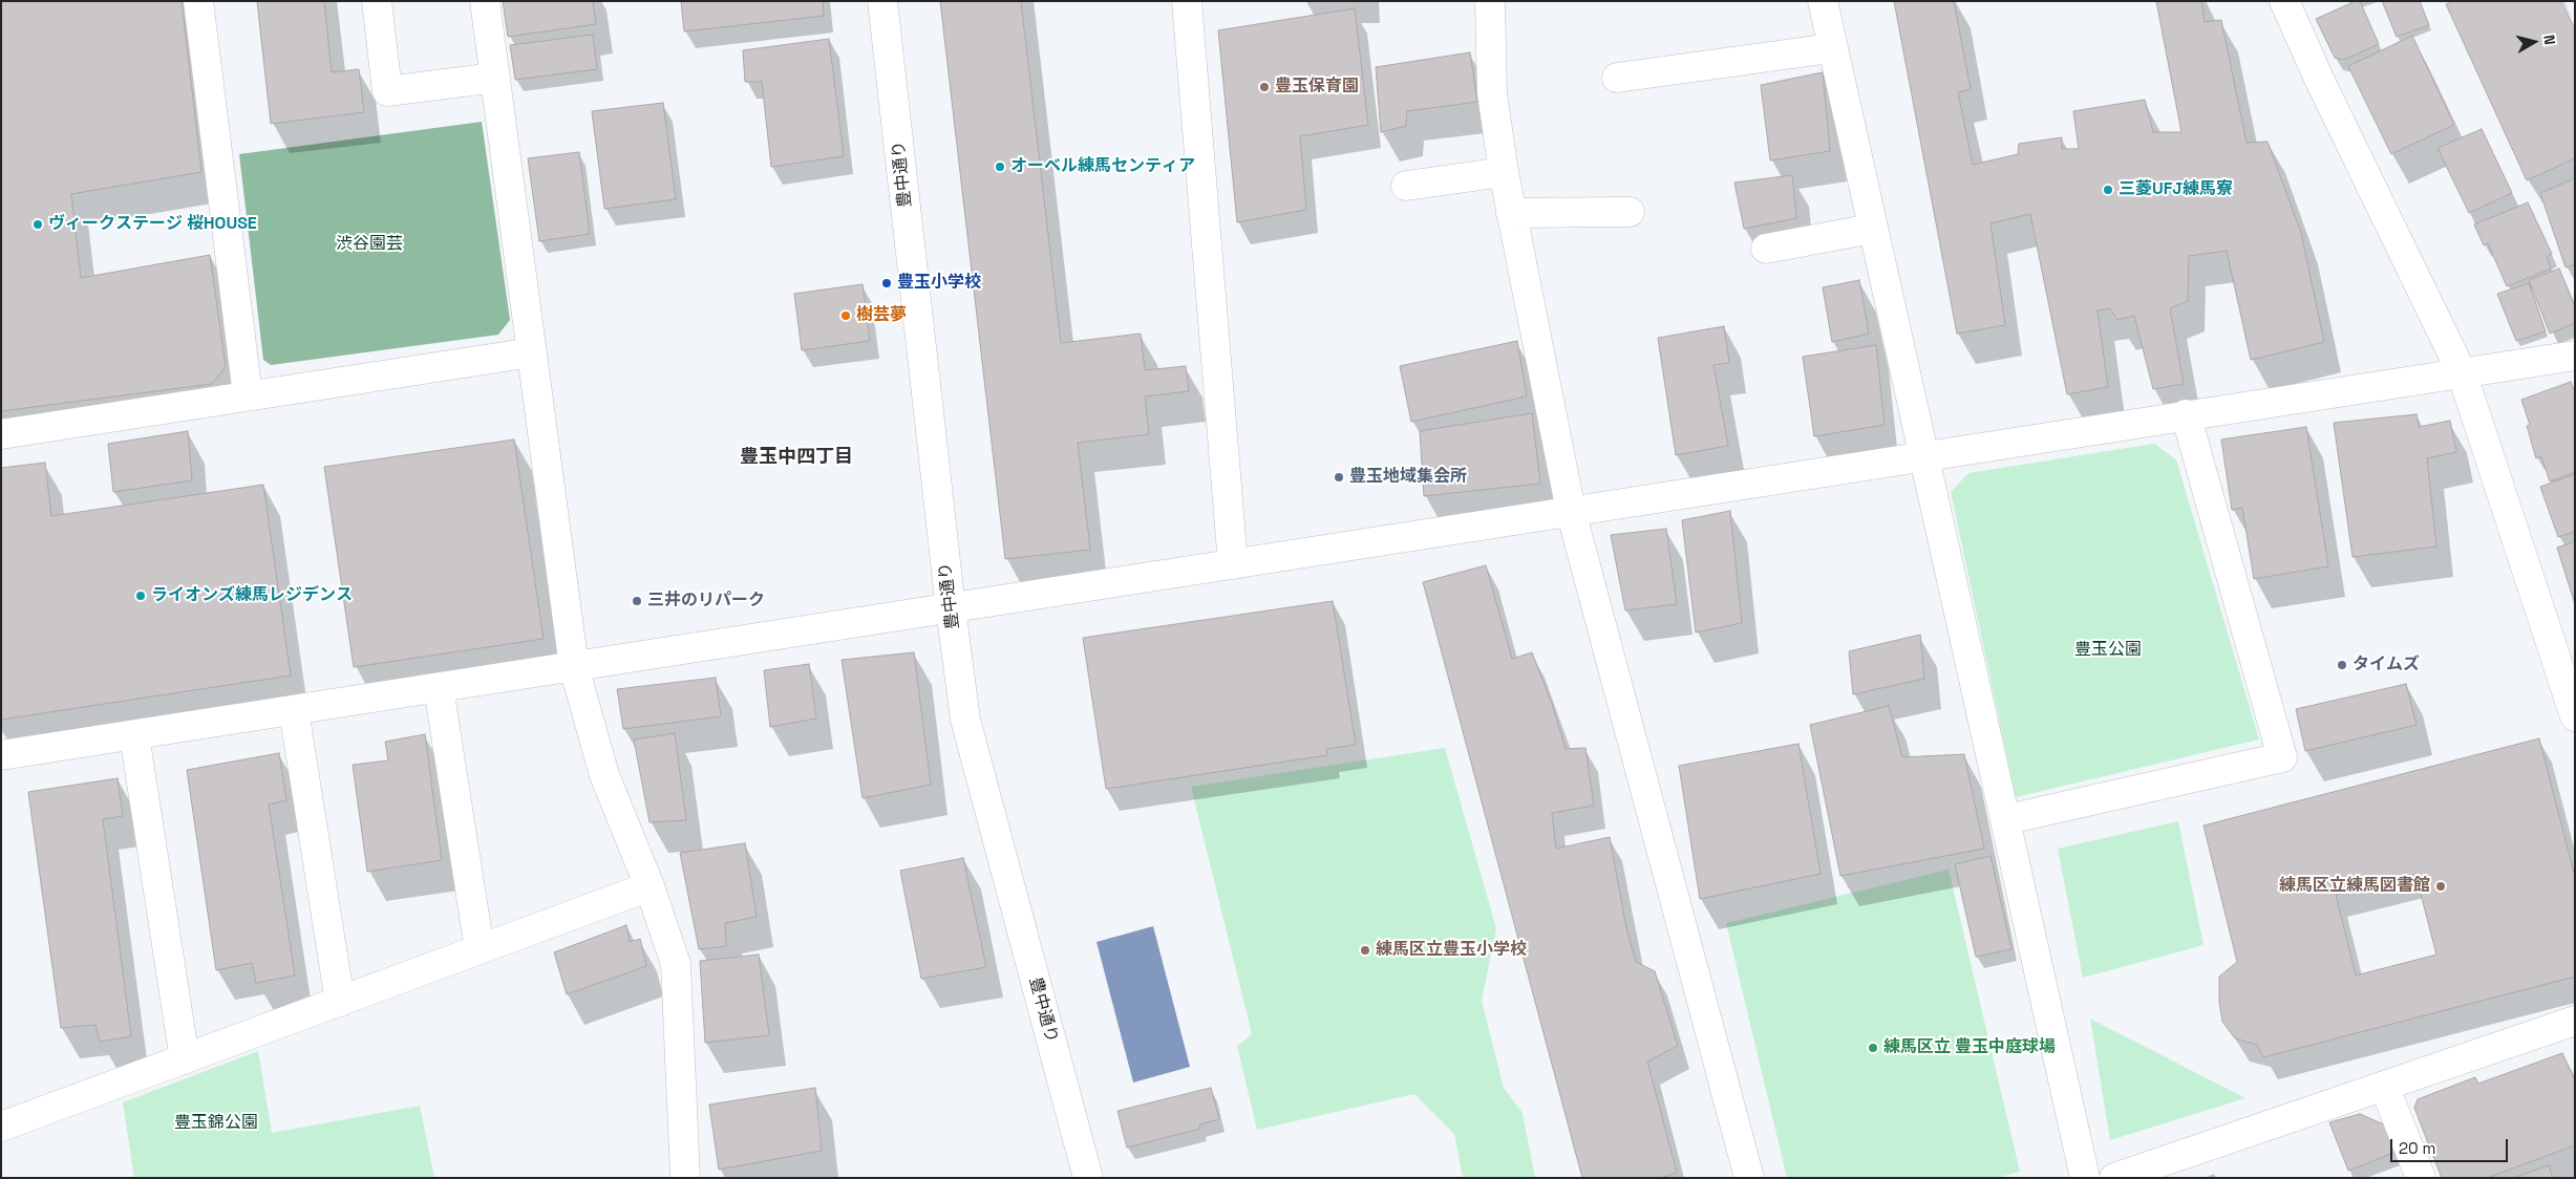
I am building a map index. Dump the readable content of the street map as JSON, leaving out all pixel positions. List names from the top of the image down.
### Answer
{
  "streets": {
    "street": ["豊中通り"]
  },
  "districts": ["豊玉中四丁目"],
  "parks": ["渋谷園芸", "豊玉公園", "豊玉錦公園"],
  "places": [
    "豊玉保育園",
    "オーベル練馬センティア",
    "三菱UFJ練馬寮",
    "ヴィークステージ 桜HOUSE",
    "豊玉小学校",
    "樹芸夢",
    "豊玉地域集会所",
    "ライオンズ練馬レジデンス",
    "三井のリパーク",
    "タイムズ",
    "練馬区立練馬図書館",
    "練馬区立豊玉小学校",
    "練馬区立 豊玉中庭球場"
  ],
  "scale_bar": "20 m",
  "north": "right"
}
